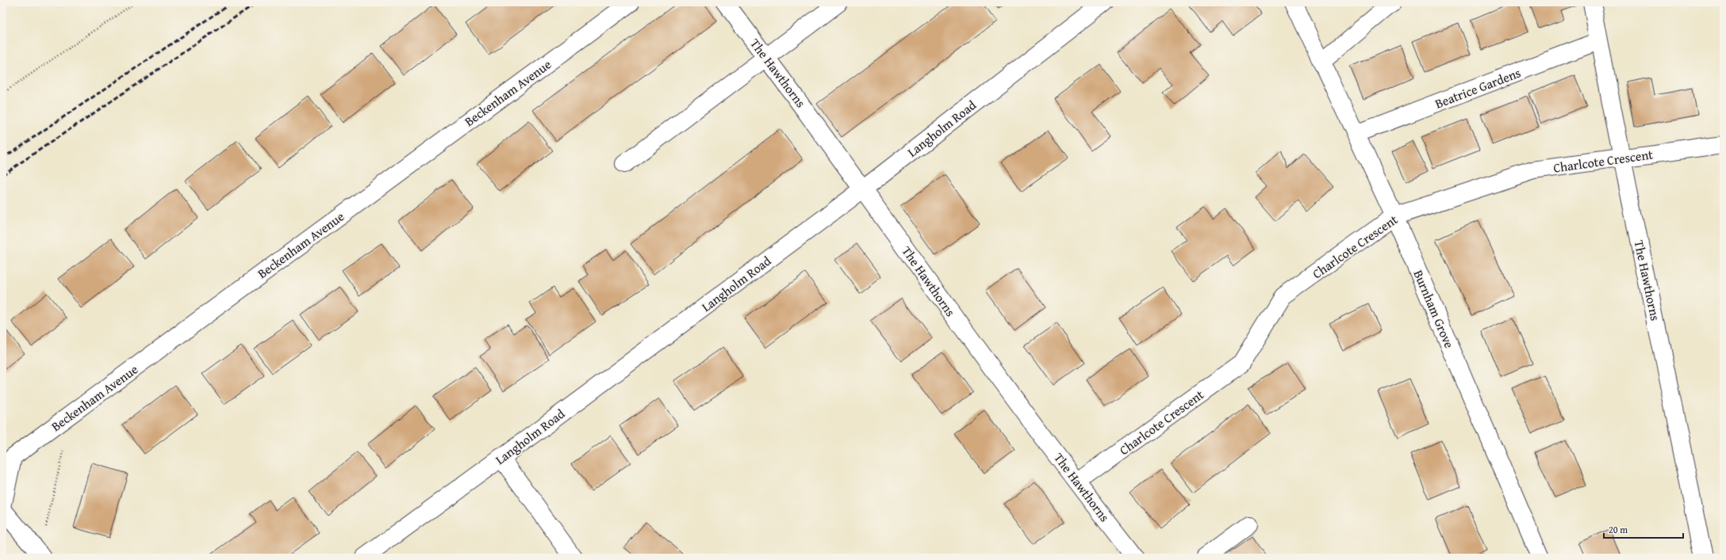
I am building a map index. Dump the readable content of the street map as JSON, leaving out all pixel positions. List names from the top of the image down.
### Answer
{
  "streets": {
    "street": [
      "The Hawthorns",
      "Beatrice Gardens",
      "Beckenham Avenue",
      "Langholm Road",
      "Charlcote Crescent",
      "Burnham Grove"
    ]
  },
  "crossings": [
    ["The Hawthorns", "Beatrice Gardens"],
    ["The Hawthorns", "Langholm Road"],
    ["The Hawthorns", "Charlcote Crescent"],
    ["Beatrice Gardens", "Burnham Grove"],
    ["Charlcote Crescent", "Burnham Grove"]
  ],
  "scale_bar": "20 m"
}
